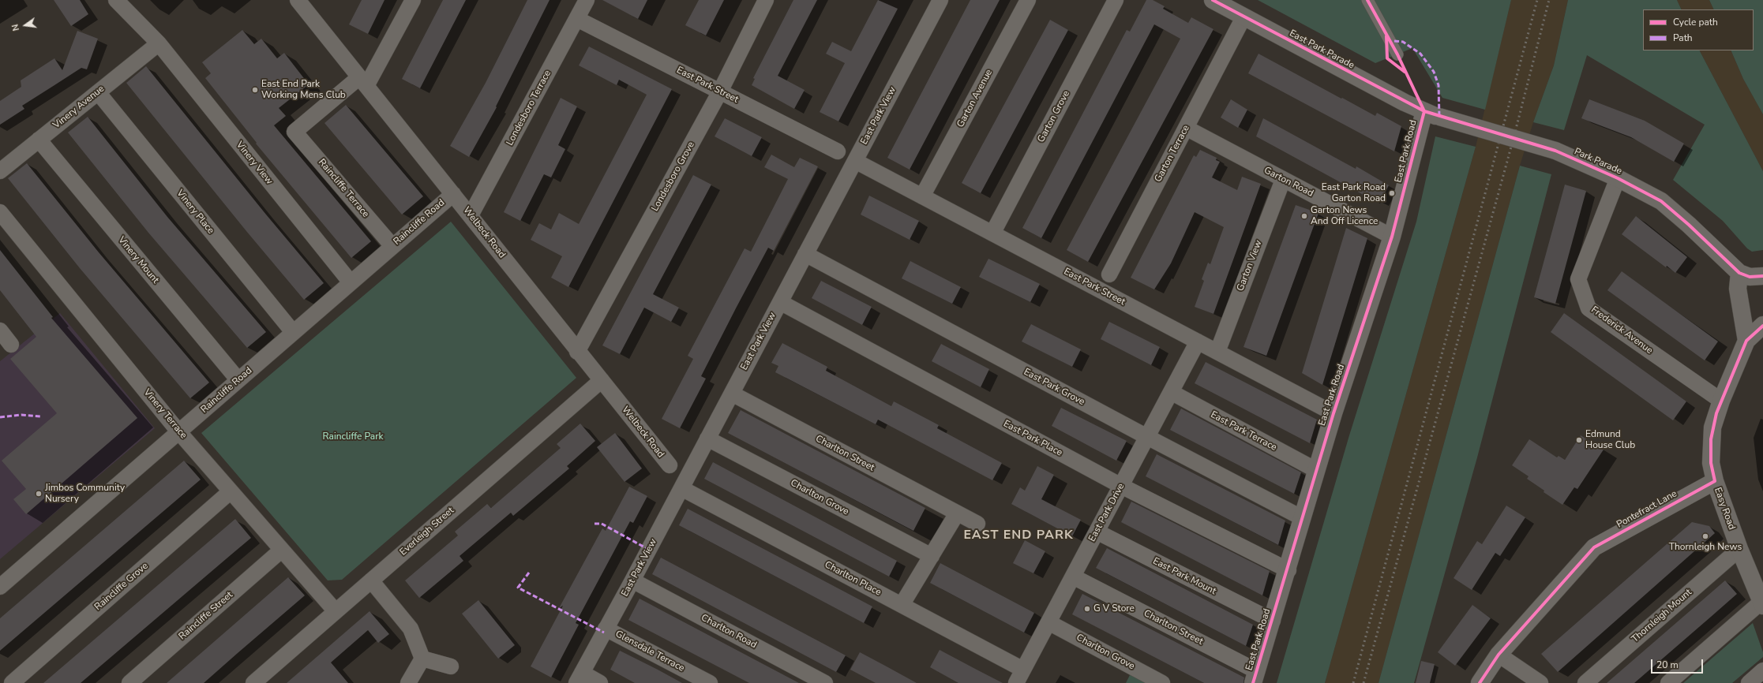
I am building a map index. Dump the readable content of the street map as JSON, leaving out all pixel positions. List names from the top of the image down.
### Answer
{
  "streets": {
    "street": [
      "East Park Parade",
      "East Park Street",
      "Garton Avenue",
      "Vinery Avenue",
      "Londesboro Terrace",
      "East Park View",
      "Garton Grove",
      "East Park Road",
      "Garton Terrace",
      "Park Parade",
      "Vinery View",
      "Londesboro Grove",
      "Garton Road",
      "Raincliffe Terrace",
      "Vinery Place",
      "Raincliffe Road",
      "Welbeck Road",
      "Vinery Mount",
      "Garton View",
      "Frederick Avenue",
      "East Park Grove",
      "Vinery Terrace",
      "East Park Terrace",
      "East Park Place",
      "Charlton Street",
      "Charlton Grove",
      "Easy Road",
      "Pontefract Lane",
      "East Park Drive",
      "Everleigh Street",
      "East Park Mount",
      "Charlton Place",
      "Raincliffe Grove",
      "Raincliffe Street",
      "Thornleigh Mount",
      "Charlton Road",
      "Glensdale Terrace"
    ]
  },
  "crossings": [
    ["East Park Parade", "East Park Road"],
    ["East Park Parade", "Garton Terrace"],
    ["East Park Parade", "Park Parade"],
    ["East Park Street", "Garton Avenue"],
    ["East Park Street", "Londesboro Terrace"],
    ["East Park Street", "East Park View"],
    ["East Park Street", "Garton Grove"],
    ["East Park Street", "East Park Road"],
    ["East Park Street", "Londesboro Grove"],
    ["East Park Street", "Garton View"],
    ["East Park Street", "East Park Drive"],
    ["Vinery Avenue", "Vinery View"],
    ["Vinery Avenue", "Vinery Place"],
    ["Vinery Avenue", "Vinery Mount"],
    ["Londesboro Terrace", "Welbeck Road"],
    ["East Park View", "East Park Grove"],
    ["East Park View", "East Park Place"],
    ["East Park View", "Charlton Street"],
    ["East Park View", "Charlton Grove"],
    ["East Park View", "Charlton Place"],
    ["East Park View", "Charlton Road"],
    ["East Park View", "Glensdale Terrace"],
    ["East Park Road", "Park Parade"],
    ["East Park Road", "Garton Road"],
    ["East Park Road", "East Park Grove"],
    ["East Park Road", "East Park Terrace"],
    ["East Park Road", "East Park Place"],
    ["East Park Road", "Charlton Street"],
    ["East Park Road", "East Park Mount"],
    ["Garton Terrace", "Garton Road"],
    ["Park Parade", "Frederick Avenue"],
    ["Vinery View", "Raincliffe Road"],
    ["Londesboro Grove", "Welbeck Road"],
    ["Garton Road", "Garton View"],
    ["Raincliffe Terrace", "Raincliffe Road"],
    ["Raincliffe Terrace", "Welbeck Road"],
    ["Vinery Place", "Raincliffe Road"],
    ["Raincliffe Road", "Welbeck Road"],
    ["Raincliffe Road", "Vinery Mount"],
    ["Raincliffe Road", "Vinery Terrace"],
    ["Welbeck Road", "Everleigh Street"],
    ["East Park Grove", "East Park Drive"],
    ["Vinery Terrace", "Everleigh Street"],
    ["Vinery Terrace", "Raincliffe Grove"],
    ["Vinery Terrace", "Raincliffe Street"],
    ["East Park Terrace", "East Park Drive"],
    ["East Park Place", "East Park Drive"],
    ["Charlton Street", "East Park Drive"],
    ["Charlton Grove", "East Park Drive"],
    ["Easy Road", "Pontefract Lane"],
    ["Easy Road", "Thornleigh Mount"],
    ["East Park Drive", "East Park Mount"],
    ["East Park Drive", "Charlton Place"]
  ],
  "districts": ["EAST END PARK"],
  "parks": ["Raincliffe Park"],
  "places": [
    "East End Park Working Mens Club",
    "East Park Road Garton Road",
    "Garton News And Off Licence",
    "Edmund House Club",
    "Jimbos Community Nursery",
    "Thornleigh News",
    "G V Store"
  ],
  "legend": ["Cycle path", "Path"],
  "scale_bar": "20 m",
  "north": "left"
}
